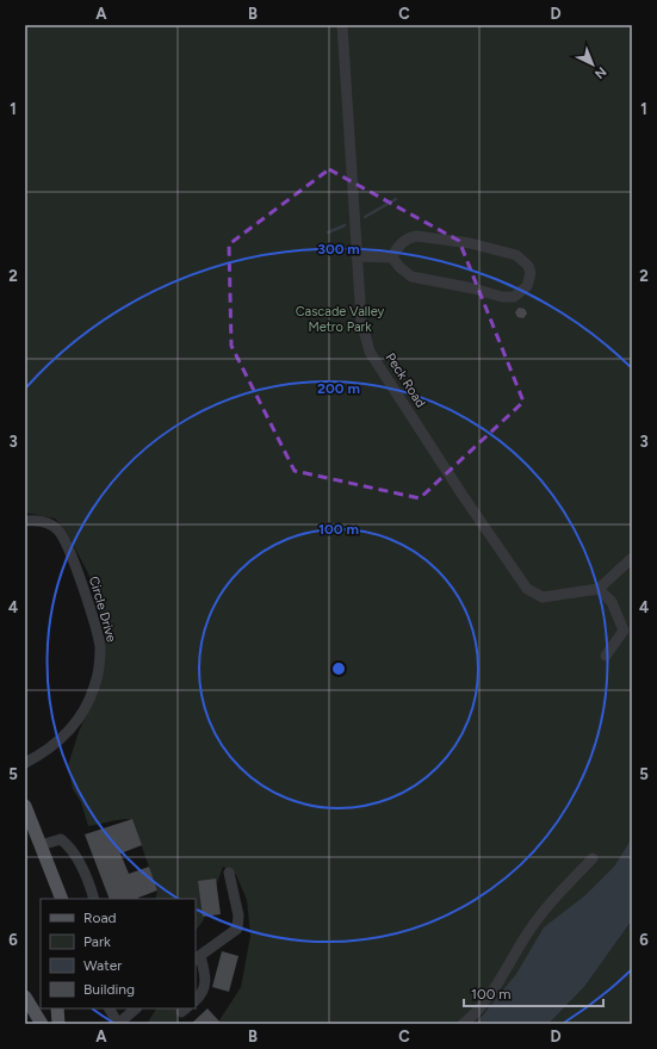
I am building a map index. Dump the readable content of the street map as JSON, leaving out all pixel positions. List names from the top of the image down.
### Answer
{
  "streets": {
    "street": ["Peck Road", "Circle Drive"]
  },
  "parks": ["Cascade Valley Metro Park"],
  "legend": [
    "Road",
    "Park",
    "Water",
    "Building"
  ],
  "scale_bar": "100 m",
  "north": "bottom right",
  "grid": {
    "columns": [
      "A",
      "B",
      "C",
      "D"
    ],
    "rows": [
      "1",
      "2",
      "3",
      "4",
      "5",
      "6"
    ]
  },
  "rings": ["300 m", "200 m", "100 m"]
}
